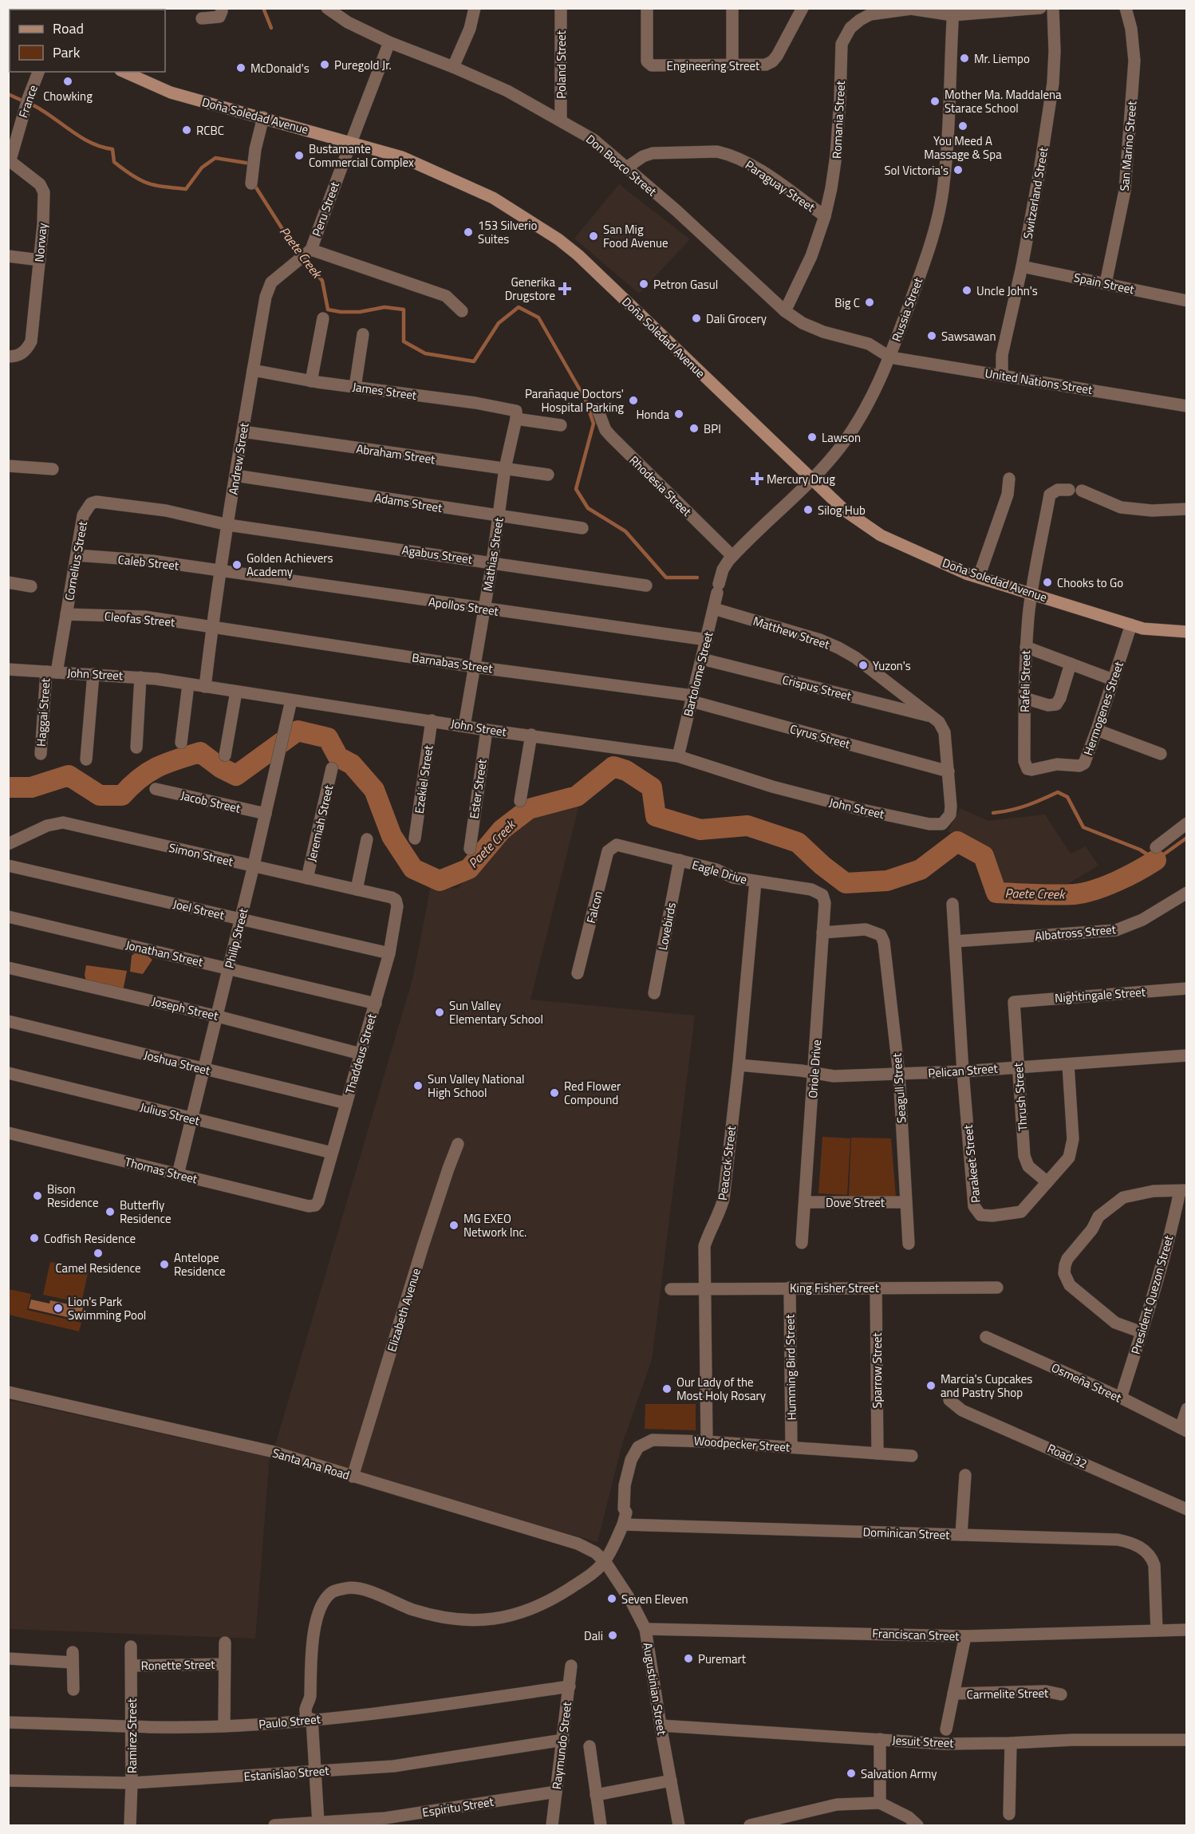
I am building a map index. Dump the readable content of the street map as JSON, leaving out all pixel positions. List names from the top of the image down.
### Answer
{
  "streets": {
    "main road": ["Doña Soledad Avenue"],
    "street": [
      "Poland Street",
      "Engineering Street",
      "France",
      "Romania Street",
      "San Marino Street",
      "Don Bosco Street",
      "Paraguay Street",
      "Switzerland Street",
      "Peru Street",
      "Norway",
      "Spain Street",
      "Russia Street",
      "United Nations Street",
      "James Street",
      "Abraham Street",
      "Andrew Street",
      "Rhodesia Street",
      "Adams Street",
      "Agabus Street",
      "Mathias Street",
      "Cornelius Street",
      "Caleb Street",
      "Apollos Street",
      "Cleofas Street",
      "Matthew Street",
      "Barnabas Street",
      "John Street",
      "Bartolome Street",
      "Rafeli Street",
      "Crispus Street",
      "Hermogenes Street",
      "Haggai Street",
      "Cyrus Street",
      "Ezekiel Street",
      "Ester Street",
      "Jacob Street",
      "Jeremiah Street",
      "Simon Street",
      "Eagle Drive",
      "Falcon",
      "Joel Street",
      "Lovebirds",
      "Albatross Street",
      "Philip Street",
      "Jonathan Street",
      "Nightingale Street",
      "Joseph Street",
      "Thaddeus Street",
      "Joshua Street",
      "Oriole Drive",
      "Pelican Street",
      "Seagull Street",
      "Thrush Street",
      "Julius Street",
      "Peacock Street",
      "Parakeet Street",
      "Thomas Street",
      "Dove Street",
      "King Fisher Street",
      "President Quezon Street",
      "Elizabeth Avenue",
      "Humming Bird Street",
      "Sparrow Street",
      "Osmeña Street",
      "Woodpecker Street",
      "Road 32",
      "Santa Ana Road",
      "Dominican Street",
      "Franciscan Street",
      "Ronette Street",
      "Augustinian Street",
      "Carmelite Street",
      "Paulo Street",
      "Ramirez Street",
      "Jesuit Street",
      "Raymundo Street",
      "Estanislao Street",
      "Espiritu Street"
    ]
  },
  "crossings": [
    ["Poland Street", "Don Bosco Street"],
    ["France", "Norway"],
    ["Doña Soledad Avenue", "Peru Street"],
    ["Doña Soledad Avenue", "Russia Street"],
    ["Doña Soledad Avenue", "Rafeli Street"],
    ["Doña Soledad Avenue", "Hermogenes Street"],
    ["Romania Street", "Don Bosco Street"],
    ["Romania Street", "Paraguay Street"],
    ["Romania Street", "Russia Street"],
    ["San Marino Street", "Spain Street"],
    ["Don Bosco Street", "Paraguay Street"],
    ["Don Bosco Street", "Peru Street"],
    ["Don Bosco Street", "Russia Street"],
    ["Don Bosco Street", "United Nations Street"],
    ["Switzerland Street", "Spain Street"],
    ["Switzerland Street", "United Nations Street"],
    ["Peru Street", "Andrew Street"],
    ["Russia Street", "United Nations Street"],
    ["Russia Street", "Rhodesia Street"],
    ["Russia Street", "Bartolome Street"],
    ["James Street", "Andrew Street"],
    ["James Street", "Mathias Street"],
    ["Abraham Street", "Andrew Street"],
    ["Abraham Street", "Mathias Street"],
    ["Andrew Street", "Adams Street"],
    ["Andrew Street", "Agabus Street"],
    ["Andrew Street", "Cornelius Street"],
    ["Andrew Street", "Caleb Street"],
    ["Andrew Street", "Apollos Street"],
    ["Andrew Street", "Cleofas Street"],
    ["Andrew Street", "Barnabas Street"],
    ["Andrew Street", "John Street"],
    ["Rhodesia Street", "Bartolome Street"],
    ["Adams Street", "Mathias Street"],
    ["Agabus Street", "Mathias Street"],
    ["Agabus Street", "Cornelius Street"],
    ["Mathias Street", "Apollos Street"],
    ["Mathias Street", "Barnabas Street"],
    ["Mathias Street", "John Street"],
    ["Cornelius Street", "Caleb Street"],
    ["Cornelius Street", "Cleofas Street"],
    ["Cornelius Street", "John Street"],
    ["Cornelius Street", "Haggai Street"],
    ["Caleb Street", "Apollos Street"],
    ["Apollos Street", "Bartolome Street"],
    ["Cleofas Street", "Barnabas Street"],
    ["Matthew Street", "John Street"],
    ["Matthew Street", "Bartolome Street"],
    ["Matthew Street", "Crispus Street"],
    ["Matthew Street", "Cyrus Street"],
    ["Barnabas Street", "Bartolome Street"],
    ["Barnabas Street", "Cyrus Street"],
    ["John Street", "Bartolome Street"],
    ["John Street", "Haggai Street"],
    ["John Street", "Ezekiel Street"],
    ["John Street", "Ester Street"],
    ["John Street", "Philip Street"],
    ["Bartolome Street", "Crispus Street"],
    ["Bartolome Street", "Cyrus Street"],
    ["Rafeli Street", "Hermogenes Street"],
    ["Jacob Street", "Philip Street"],
    ["Jeremiah Street", "Simon Street"],
    ["Simon Street", "Philip Street"],
    ["Simon Street", "Thaddeus Street"],
    ["Eagle Drive", "Falcon"],
    ["Eagle Drive", "Lovebirds"],
    ["Eagle Drive", "Oriole Drive"],
    ["Eagle Drive", "Peacock Street"],
    ["Joel Street", "Philip Street"],
    ["Joel Street", "Thaddeus Street"],
    ["Albatross Street", "Parakeet Street"],
    ["Philip Street", "Jonathan Street"],
    ["Philip Street", "Joseph Street"],
    ["Philip Street", "Joshua Street"],
    ["Philip Street", "Julius Street"],
    ["Philip Street", "Thomas Street"],
    ["Jonathan Street", "Thaddeus Street"],
    ["Nightingale Street", "Thrush Street"],
    ["Joseph Street", "Thaddeus Street"],
    ["Thaddeus Street", "Joshua Street"],
    ["Thaddeus Street", "Julius Street"],
    ["Thaddeus Street", "Thomas Street"],
    ["Oriole Drive", "Pelican Street"],
    ["Oriole Drive", "Seagull Street"],
    ["Oriole Drive", "Dove Street"],
    ["Pelican Street", "Seagull Street"],
    ["Pelican Street", "Thrush Street"],
    ["Pelican Street", "Peacock Street"],
    ["Pelican Street", "Parakeet Street"],
    ["Seagull Street", "Dove Street"],
    ["Thrush Street", "Parakeet Street"],
    ["Peacock Street", "King Fisher Street"],
    ["Peacock Street", "Woodpecker Street"],
    ["King Fisher Street", "Humming Bird Street"],
    ["King Fisher Street", "Sparrow Street"],
    ["President Quezon Street", "Osmeña Street"],
    ["Elizabeth Avenue", "Santa Ana Road"],
    ["Humming Bird Street", "Woodpecker Street"],
    ["Sparrow Street", "Woodpecker Street"],
    ["Woodpecker Street", "Dominican Street"],
    ["Santa Ana Road", "Augustinian Street"],
    ["Dominican Street", "Franciscan Street"],
    ["Franciscan Street", "Augustinian Street"],
    ["Franciscan Street", "Carmelite Street"],
    ["Ronette Street", "Ramirez Street"],
    ["Augustinian Street", "Jesuit Street"],
    ["Paulo Street", "Ramirez Street"],
    ["Paulo Street", "Raymundo Street"],
    ["Ramirez Street", "Estanislao Street"],
    ["Raymundo Street", "Estanislao Street"],
    ["Raymundo Street", "Espiritu Street"]
  ],
  "water": ["Paete Creek"],
  "places": {
    "other": [
      "Mr. Liempo",
      "Puregold Jr.",
      "McDonald's",
      "Chowking",
      "Mother Ma. Maddalena Starace School",
      "You Meed A Massage & Spa",
      "RCBC",
      "Bustamante Commercial Complex",
      "Sol Victoria's",
      "153 Silverio Suites",
      "San Mig Food Avenue",
      "Petron Gasul",
      "Uncle John's",
      "Big C",
      "Dali Grocery",
      "Sawsawan",
      "Parañaque Doctors' Hospital Parking",
      "Honda",
      "BPI",
      "Lawson",
      "Silog Hub",
      "Golden Achievers Academy",
      "Chooks to Go",
      "Yuzon's",
      "Sun Valley Elementary School",
      "Sun Valley National High School",
      "Red Flower Compound",
      "Bison Residence",
      "Butterfly Residence",
      "MG EXEO Network Inc.",
      "Codfish Residence",
      "Camel Residence",
      "Antelope Residence",
      "Lion's Park Swimming Pool",
      "Marcia's Cupcakes and Pastry Shop",
      "Our Lady of the Most Holy Rosary",
      "Seven Eleven",
      "Dali",
      "Puremart",
      "Salvation Army"
    ],
    "health": ["Generika Drugstore", "Mercury Drug"]
  },
  "legend": ["Road", "Park"]
}
